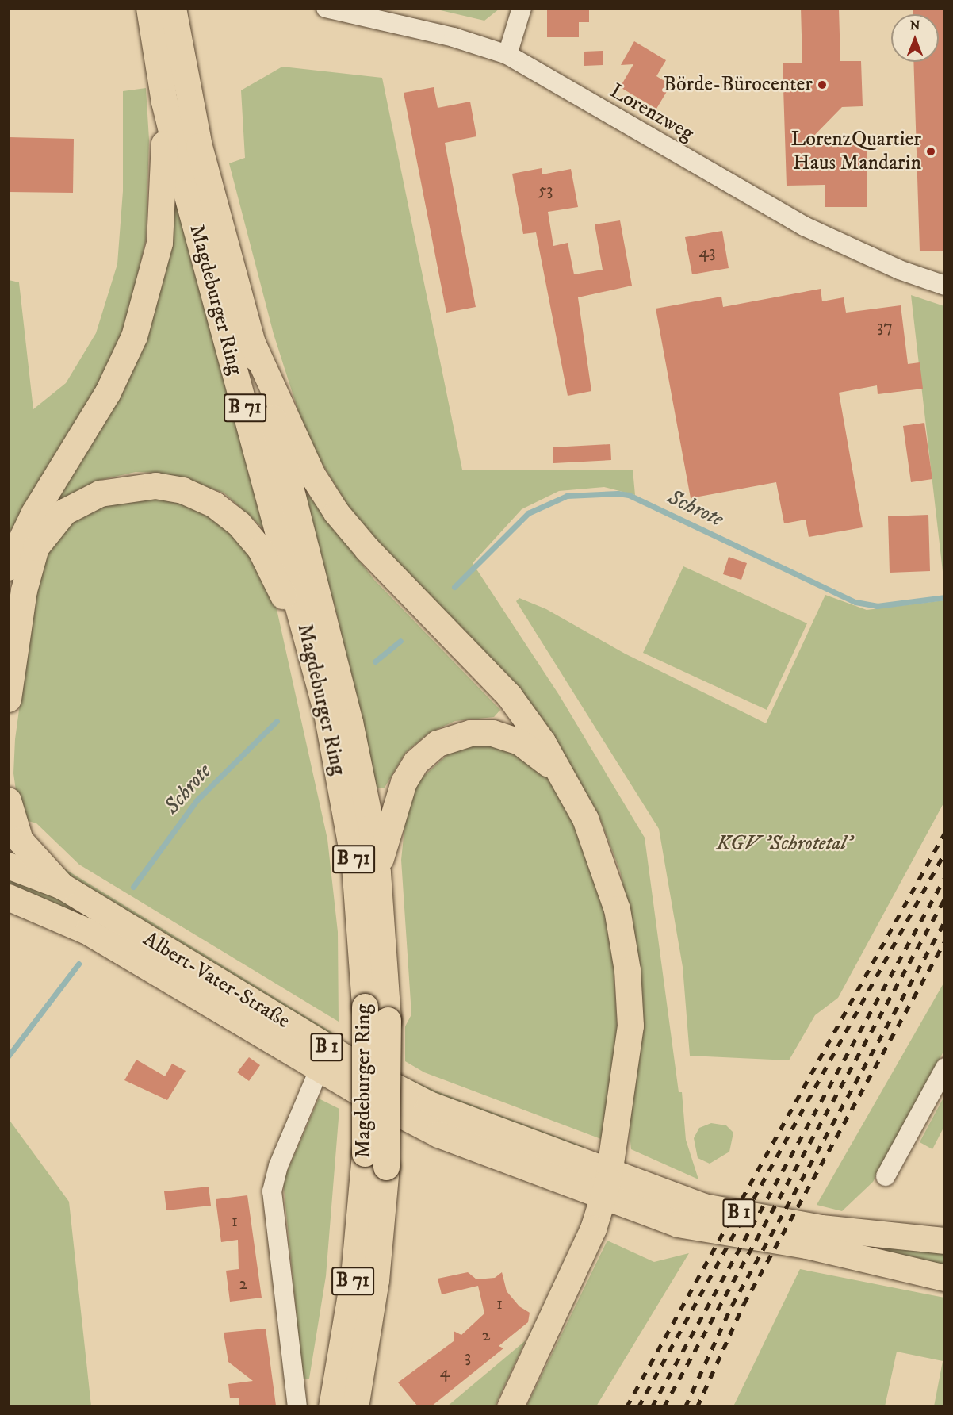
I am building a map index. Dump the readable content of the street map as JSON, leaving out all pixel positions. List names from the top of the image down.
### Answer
{
  "streets": {
    "main road": [
      "Magdeburger Ring",
      "B 71",
      "Albert-Vater-Straße",
      "B 1"
    ],
    "street": ["Lorenzweg"]
  },
  "crossings": [
    ["Albert-Vater-Straße", "B 1"]
  ],
  "water": ["Schrote"],
  "parks": ["KGV 'Schrotetal'"],
  "places": ["Börde-Bürocenter", "LorenzQuartier Haus Mandarin"],
  "house_numbers": [
    "53",
    "43",
    "37",
    "1",
    "2",
    "1",
    "2",
    "3",
    "4"
  ],
  "north": "top"
}
